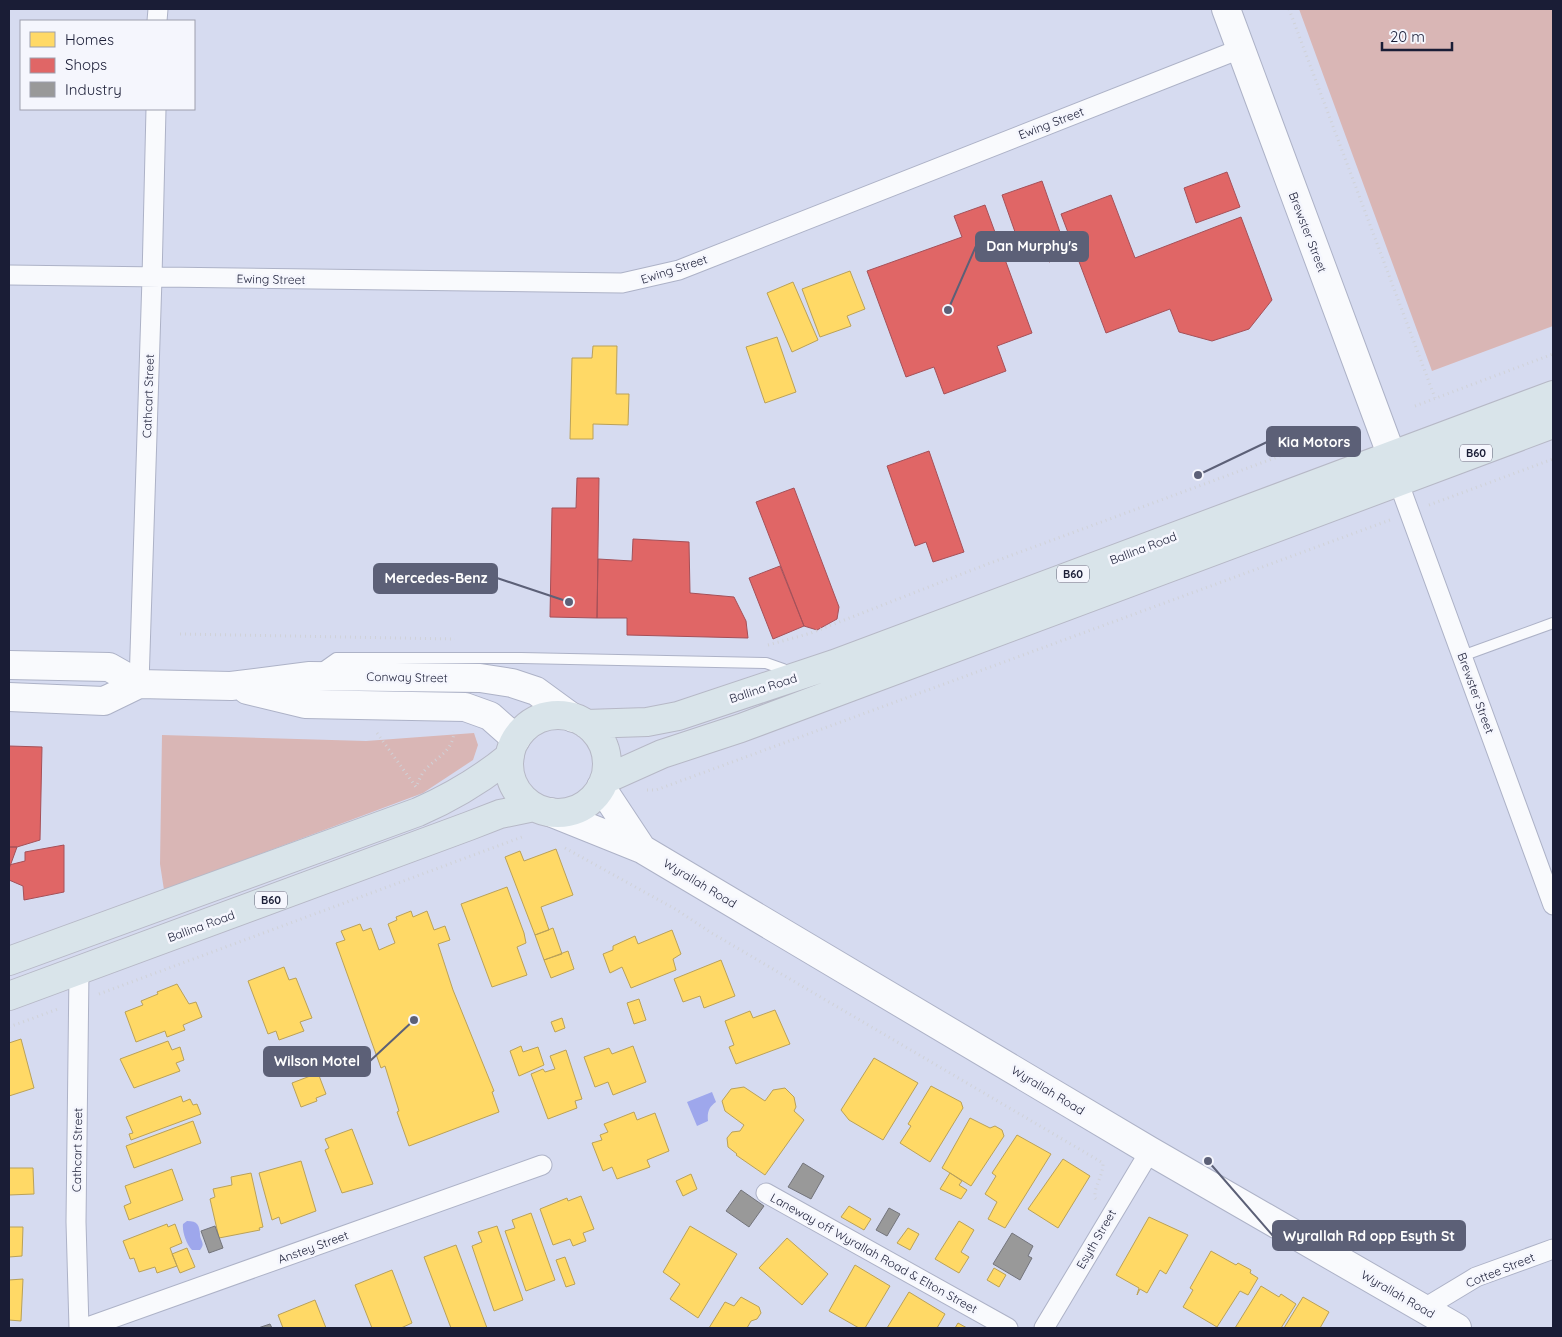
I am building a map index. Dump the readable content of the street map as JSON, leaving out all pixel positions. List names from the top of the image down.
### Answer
{
  "streets": {
    "main road": ["B60", "Ballina Road"],
    "street": [
      "Ewing Street",
      "Brewster Street",
      "Cathcart Street",
      "Conway Street",
      "Wyrallah Road",
      "Esyth Street",
      "Anstey Street",
      "Laneway off Wyrallah Road & Elton Street",
      "Cottee Street"
    ]
  },
  "crossings": [
    ["Ewing Street", "Brewster Street"],
    ["Ewing Street", "Cathcart Street"],
    ["Brewster Street", "B60"],
    ["Brewster Street", "Ballina Road"],
    ["Cathcart Street", "Ballina Road"],
    ["Cathcart Street", "Conway Street"],
    ["B60", "Ballina Road"],
    ["B60", "Conway Street"],
    ["B60", "Wyrallah Road"],
    ["Ballina Road", "Conway Street"],
    ["Ballina Road", "Wyrallah Road"],
    ["Conway Street", "Wyrallah Road"],
    ["Wyrallah Road", "Esyth Street"],
    ["Wyrallah Road", "Cottee Street"]
  ],
  "places": [
    "Dan Murphy's",
    "Kia Motors",
    "Mercedes-Benz",
    "Wilson Motel",
    "Wyrallah Rd opp Esyth St"
  ],
  "legend": ["Homes", "Shops", "Industry"],
  "scale_bar": "20 m"
}
